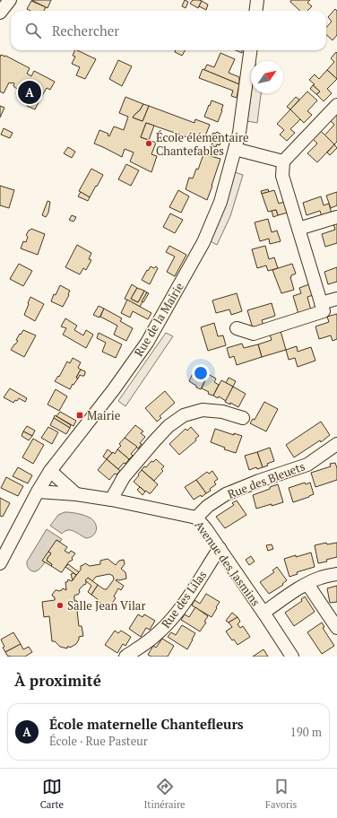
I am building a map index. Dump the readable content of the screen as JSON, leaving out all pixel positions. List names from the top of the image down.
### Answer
{
  "streets": {
    "street": [
      "Rue de la Mairie",
      "Rue des Bleuets",
      "Avenue des Jasmins",
      "Rue des Lilas"
    ]
  },
  "crossings": [
    ["Rue de la Mairie", "Avenue des Jasmins"],
    ["Rue des Bleuets", "Avenue des Jasmins"],
    ["Avenue des Jasmins", "Rue des Lilas"]
  ],
  "places": {
    "other": ["École élémentaire Chantefables", "Salle Jean Vilar"],
    "transit": ["Mairie"]
  },
  "north": "top right",
  "page": {
    "search": "Rechercher",
    "pins": "A",
    "heading": "À proximité",
    "list": [
      {
        "mark": "A",
        "name": "École maternelle Chantefleurs",
        "note": "École · Rue Pasteur",
        "value": "190 m"
      }
    ],
    "nav": ["Carte", "Itinéraire", "Favoris"]
  }
}
